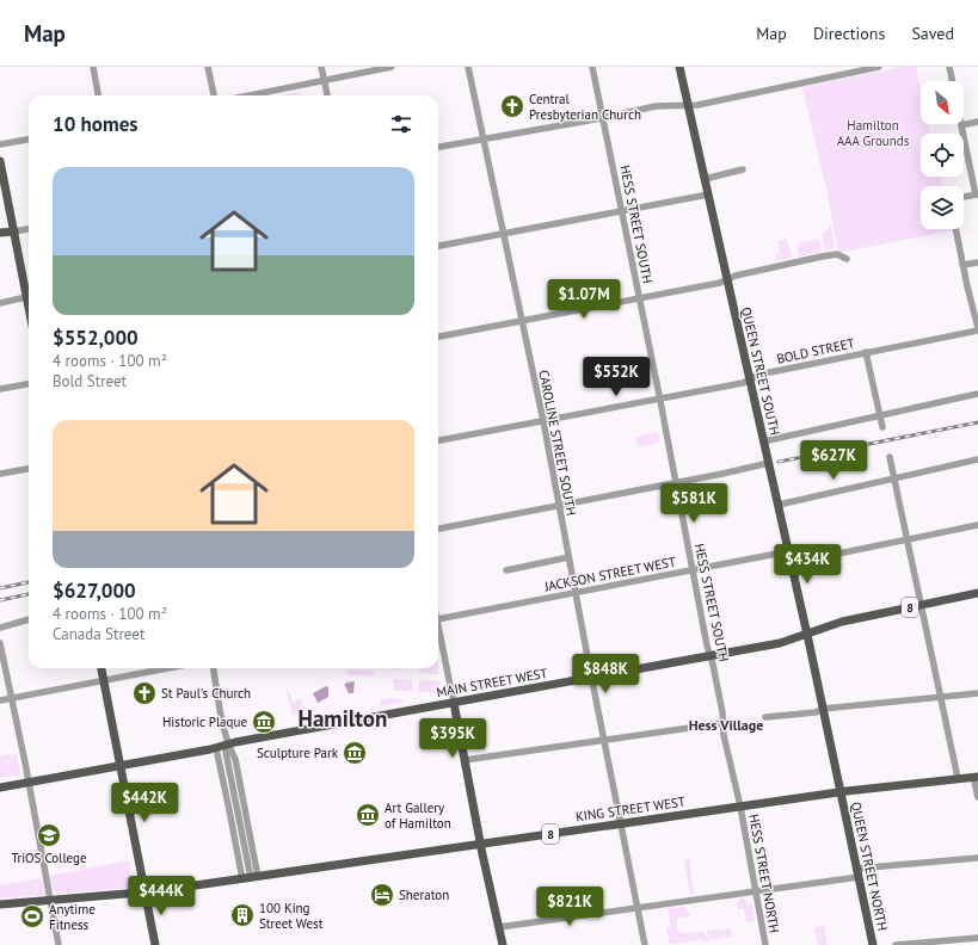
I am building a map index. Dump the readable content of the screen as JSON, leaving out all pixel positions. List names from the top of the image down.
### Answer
{
  "streets": {
    "main road": [
      "QUEEN STREET SOUTH",
      "8",
      "MAIN STREET WEST",
      "KING STREET WEST",
      "QUEEN STREET NORTH"
    ],
    "street": [
      "HESS STREET SOUTH",
      "BOLD STREET",
      "CAROLINE STREET SOUTH",
      "JACKSON STREET WEST",
      "HESS STREET NORTH"
    ]
  },
  "crossings": [
    ["HESS STREET SOUTH", "BOLD STREET"],
    ["HESS STREET SOUTH", "JACKSON STREET WEST"],
    ["HESS STREET SOUTH", "MAIN STREET WEST"],
    ["HESS STREET SOUTH", "KING STREET WEST"],
    ["HESS STREET SOUTH", "HESS STREET NORTH"],
    ["BOLD STREET", "QUEEN STREET SOUTH"],
    ["BOLD STREET", "CAROLINE STREET SOUTH"],
    ["QUEEN STREET SOUTH", "JACKSON STREET WEST"],
    ["QUEEN STREET SOUTH", "MAIN STREET WEST"],
    ["QUEEN STREET SOUTH", "KING STREET WEST"],
    ["QUEEN STREET SOUTH", "QUEEN STREET NORTH"],
    ["CAROLINE STREET SOUTH", "JACKSON STREET WEST"],
    ["CAROLINE STREET SOUTH", "MAIN STREET WEST"],
    ["CAROLINE STREET SOUTH", "KING STREET WEST"],
    ["8", "MAIN STREET WEST"],
    ["8", "KING STREET WEST"],
    ["KING STREET WEST", "QUEEN STREET NORTH"],
    ["KING STREET WEST", "HESS STREET NORTH"]
  ],
  "districts": ["Hamilton", "Hess Village"],
  "parks": ["Hamilton AAA Grounds"],
  "places": {
    "church": ["Central Presbyterian Church", "St Paul's Church"],
    "museum": ["Historic Plaque", "Sculpture Park", "Art Gallery of Hamilton"],
    "school or university": ["TriOS College"],
    "hotel": ["Sheraton"],
    "building": ["100 King Street West"],
    "sports": ["Anytime Fitness"]
  },
  "north": "bottom right",
  "page": {
    "header": "Map",
    "nav": ["Map", "Directions", "Saved"],
    "heading": "10 homes",
    "list": [
      {
        "name": "$552,000",
        "note": "4 rooms · 100 m² · Bold Street"
      },
      {
        "name": "$627,000",
        "note": "4 rooms · 100 m² · Canada Street"
      }
    ],
    "price": [
      "$1.07M",
      "$552K",
      "$627K",
      "$581K",
      "$434K",
      "$848K",
      "$395K",
      "$442K",
      "$444K",
      "$821K"
    ]
  }
}
